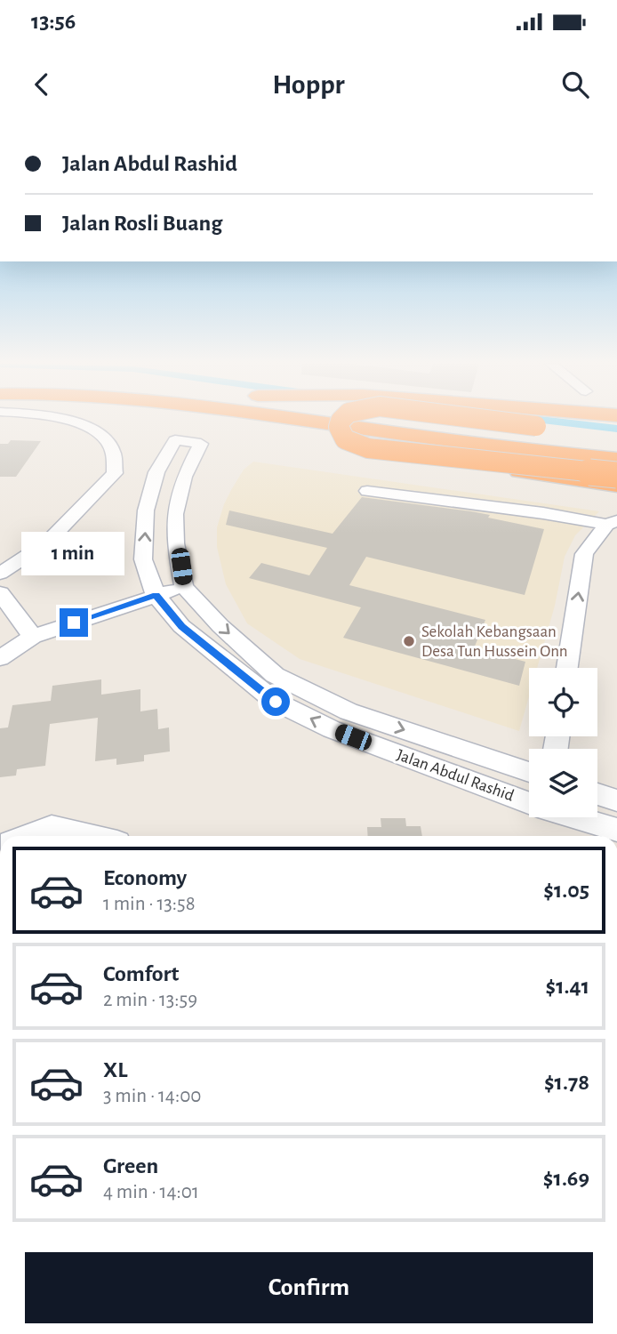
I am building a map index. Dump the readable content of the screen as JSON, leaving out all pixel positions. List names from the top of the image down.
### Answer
{
  "streets": {
    "street": ["Jalan Abdul Rashid"]
  },
  "places": ["Sekolah Kebangsaan Desa Tun Hussein Onn"],
  "page": {
    "status": "13:56",
    "header": "Hoppr",
    "banner": ["Jalan Abdul Rashid", "Jalan Rosli Buang"],
    "bubble": "1 min",
    "list": [
      {
        "name": "Economy",
        "note": "1 min · 13:58",
        "value": "$1.05"
      },
      {
        "name": "Comfort",
        "note": "2 min · 13:59",
        "value": "$1.41"
      },
      {
        "name": "XL",
        "note": "3 min · 14:00",
        "value": "$1.78"
      },
      {
        "name": "Green",
        "note": "4 min · 14:01",
        "value": "$1.69"
      }
    ],
    "buttons": "Confirm"
  }
}
